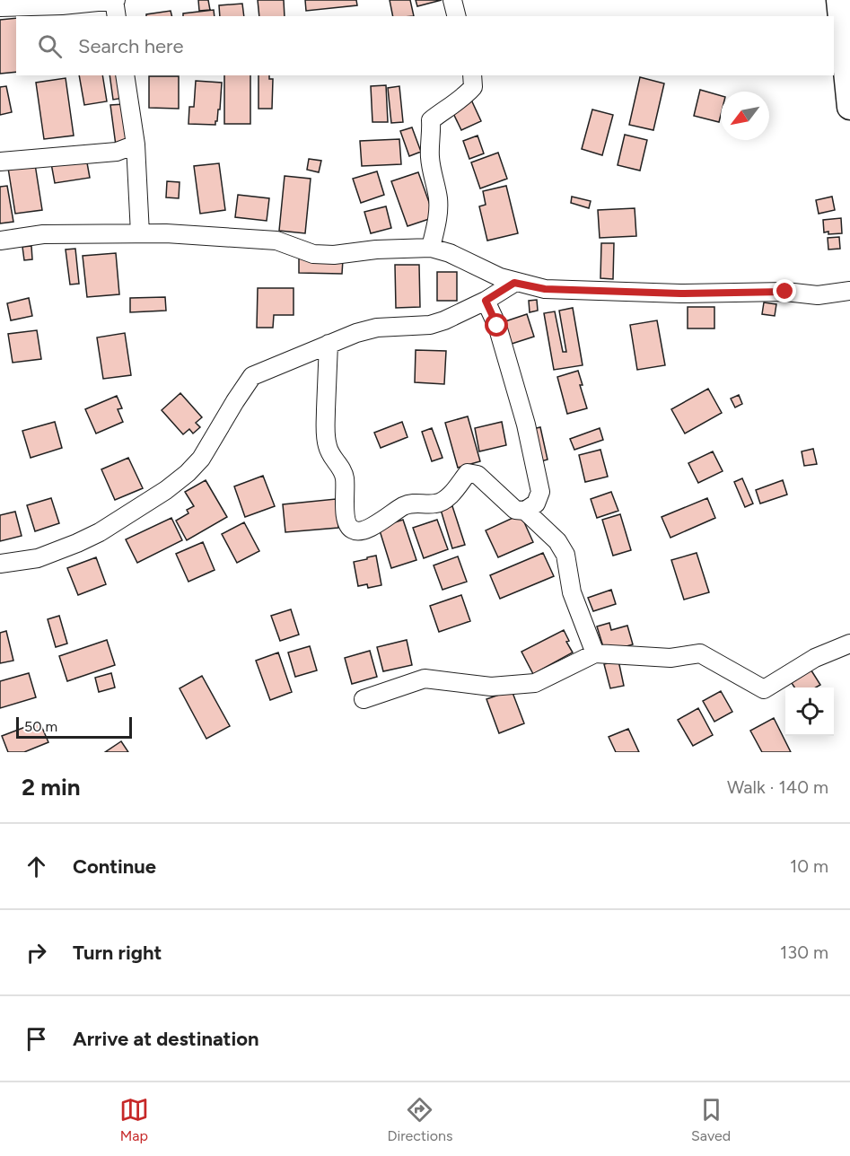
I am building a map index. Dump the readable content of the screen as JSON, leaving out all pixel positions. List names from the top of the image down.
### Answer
{
  "scale_bar": "50 m",
  "north": "bottom left",
  "page": {
    "search": "Search here",
    "scale": "50 m",
    "heading": ["2 min", "Walk · 140 m"],
    "list": [
      ["Continue", "10 m"],
      ["Turn right", "130 m"],
      "Arrive at destination"
    ],
    "nav": ["Map", "Directions", "Saved"]
  }
}
